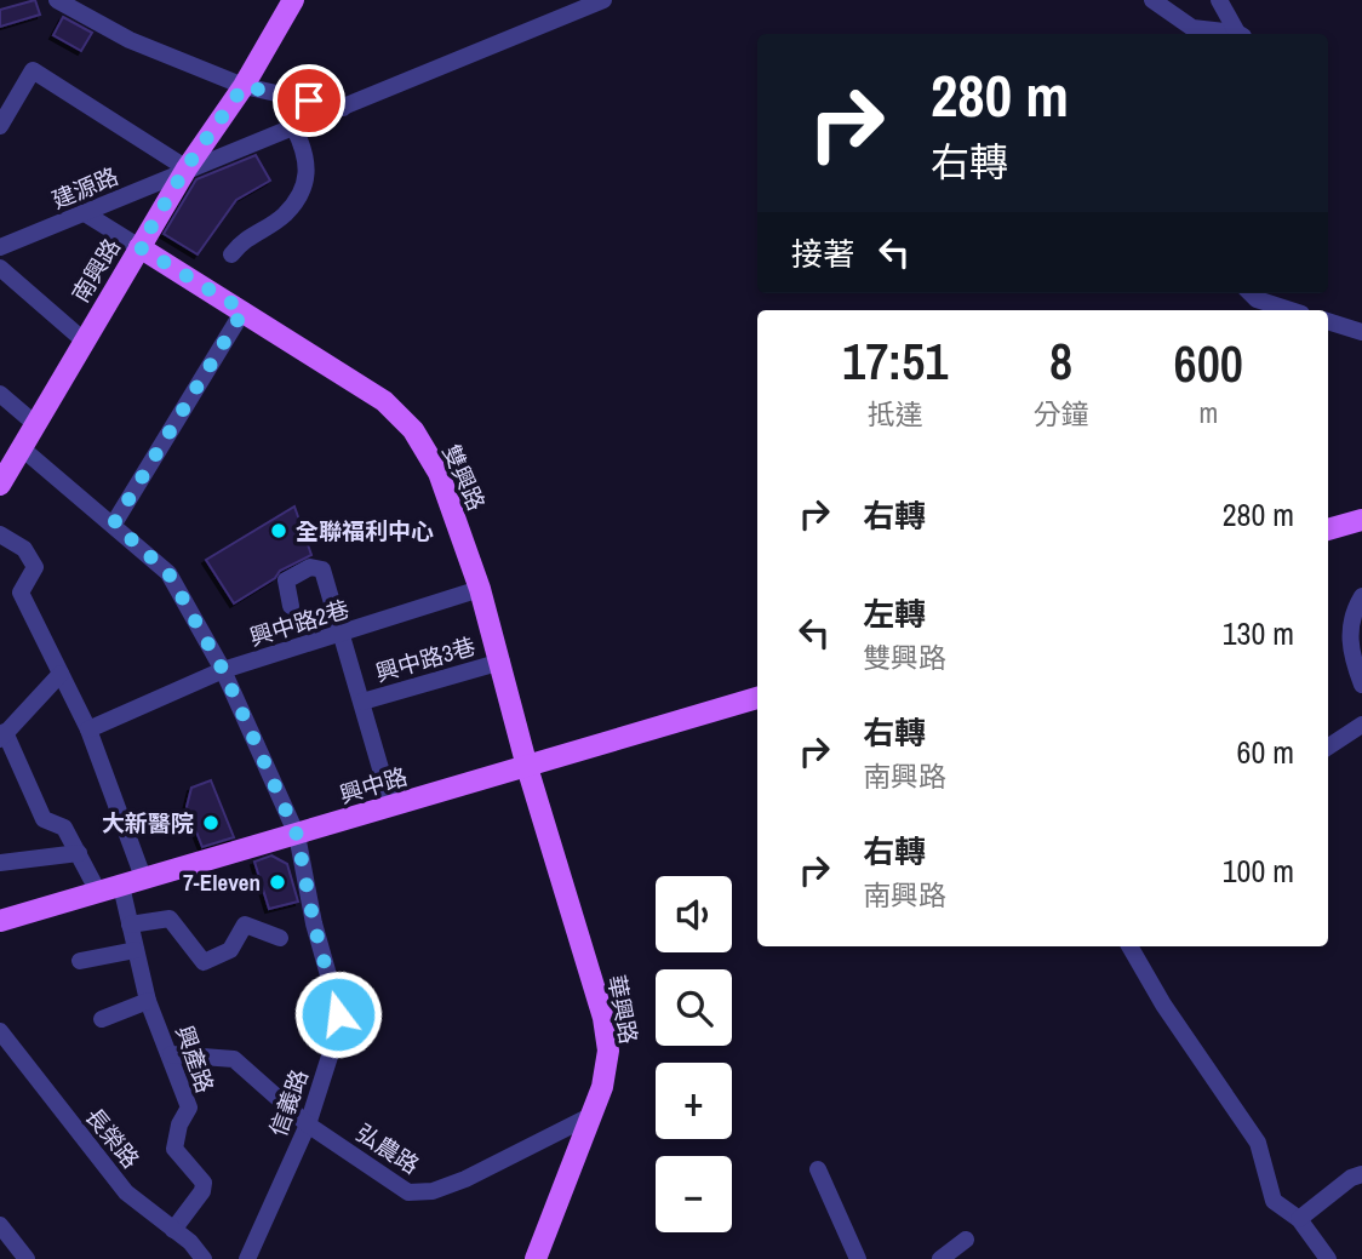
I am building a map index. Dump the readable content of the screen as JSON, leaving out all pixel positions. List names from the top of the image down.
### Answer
{
  "streets": {
    "main road": [
      "南興路",
      "雙興路",
      "興中路",
      "華興路"
    ],
    "street": [
      "建源路",
      "興中路2巷",
      "興中路3巷",
      "興產路",
      "信義路",
      "長榮路",
      "弘農路"
    ]
  },
  "crossings": [
    ["建源路", "南興路"],
    ["南興路", "雙興路"],
    ["南興路", "信義路"],
    ["雙興路", "興中路2巷"],
    ["雙興路", "興中路3巷"],
    ["雙興路", "興中路"],
    ["雙興路", "華興路"],
    ["興中路2巷", "興中路3巷"],
    ["興中路2巷", "信義路"],
    ["興中路3巷", "興中路"],
    ["興中路", "華興路"],
    ["興中路", "興產路"],
    ["興中路", "信義路"],
    ["華興路", "弘農路"],
    ["興產路", "長榮路"],
    ["興產路", "弘農路"],
    ["信義路", "弘農路"]
  ],
  "places": ["全聯福利中心", "大新醫院", "7-Eleven"],
  "page": {
    "turn": ["280 m", "右轉"],
    "then": "接著",
    "eta": [
      "17:51",
      "抵達",
      "8",
      "分鐘",
      "600",
      "m"
    ],
    "list": [
      {
        "name": "右轉",
        "value": "280 m"
      },
      {
        "name": "左轉",
        "note": "雙興路",
        "value": "130 m"
      },
      {
        "name": "右轉",
        "note": "南興路",
        "value": "60 m"
      },
      {
        "name": "右轉",
        "note": "南興路",
        "value": "100 m"
      }
    ],
    "map_buttons": ["+", "−"]
  }
}
